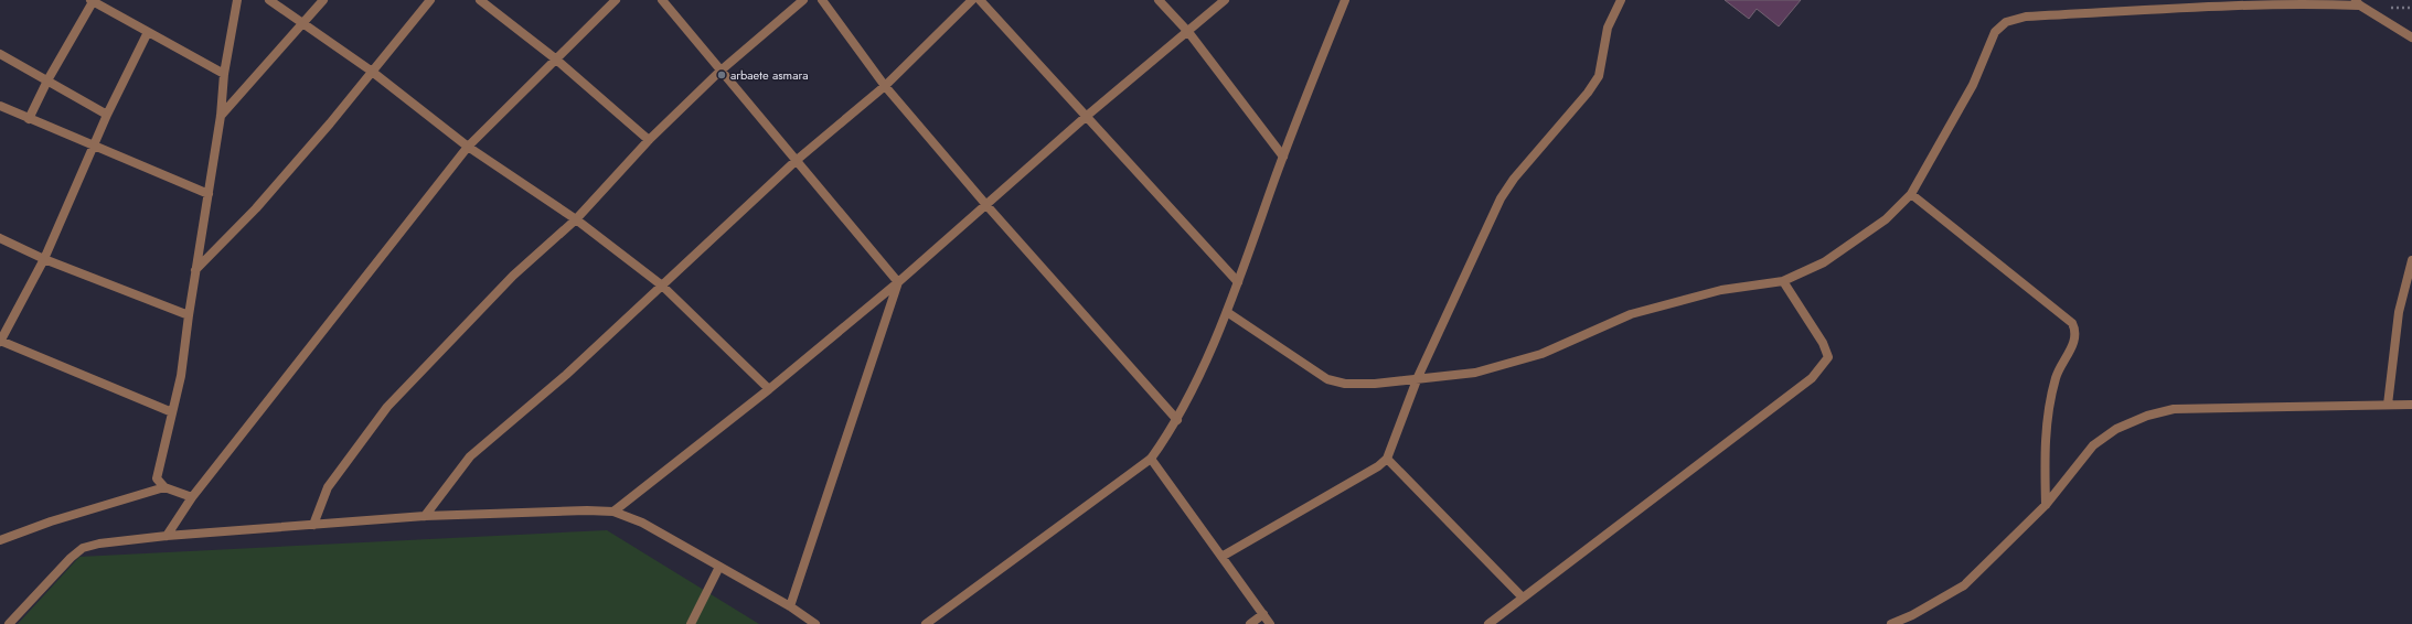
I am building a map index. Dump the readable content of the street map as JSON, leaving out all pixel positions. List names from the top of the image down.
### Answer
{
  "places": ["arbaete asmara"]
}
